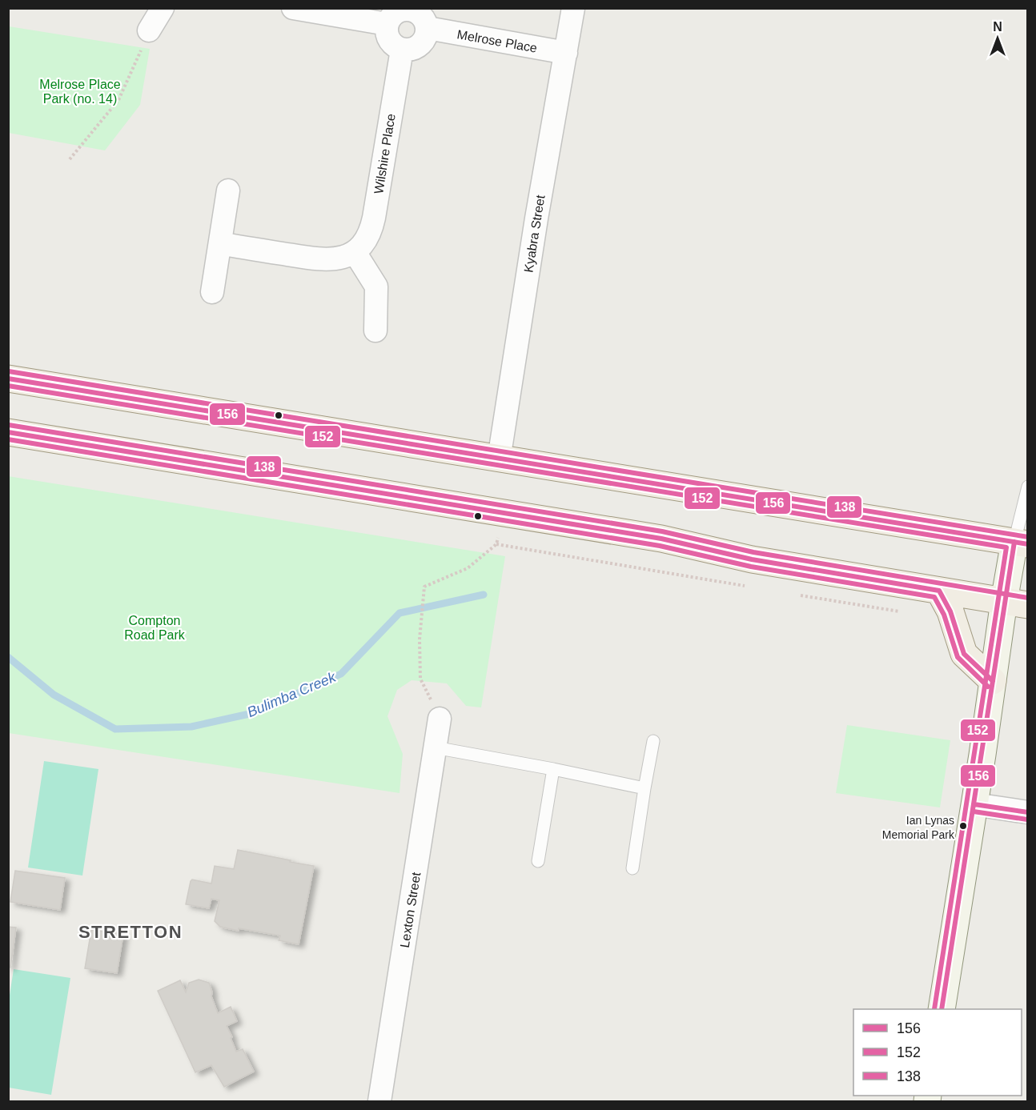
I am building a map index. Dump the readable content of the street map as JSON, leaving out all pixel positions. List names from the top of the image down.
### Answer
{
  "streets": {
    "street": [
      "Melrose Place",
      "Wilshire Place",
      "Kyabra Street",
      "Lexton Street"
    ]
  },
  "crossings": [
    ["Melrose Place", "Wilshire Place"],
    ["Melrose Place", "Kyabra Street"]
  ],
  "districts": ["STRETTON"],
  "water": ["Bulimba Creek"],
  "parks": ["Melrose Place Park (no. 14)", "Compton Road Park"],
  "places": ["Ian Lynas Memorial Park"],
  "lines": ["transit line 138", "transit line 156", "transit line 152"],
  "legend": ["156", "152", "138"],
  "north": "top"
}
